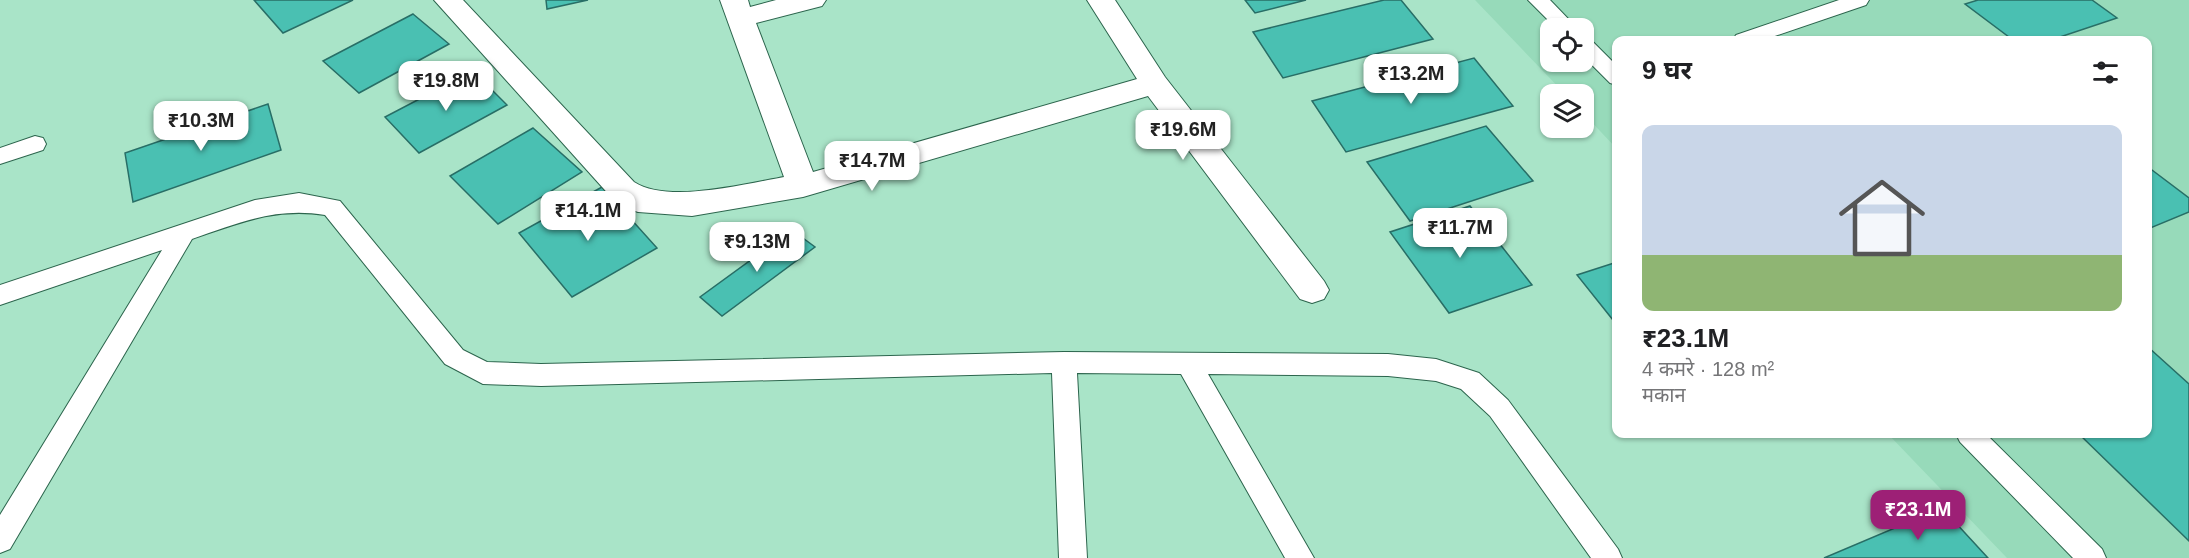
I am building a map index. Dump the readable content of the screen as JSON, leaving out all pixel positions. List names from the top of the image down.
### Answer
{
  "page": {
    "heading": "9 घर",
    "price": [
      "₹13.2M",
      "₹19.8M",
      "₹10.3M",
      "₹19.6M",
      "₹14.7M",
      "₹14.1M",
      "₹11.7M",
      "₹9.13M",
      "₹23.1M"
    ],
    "list": [
      {
        "name": "₹23.1M",
        "note": "4 कमरे · 128 m² · मकान"
      }
    ]
  }
}
